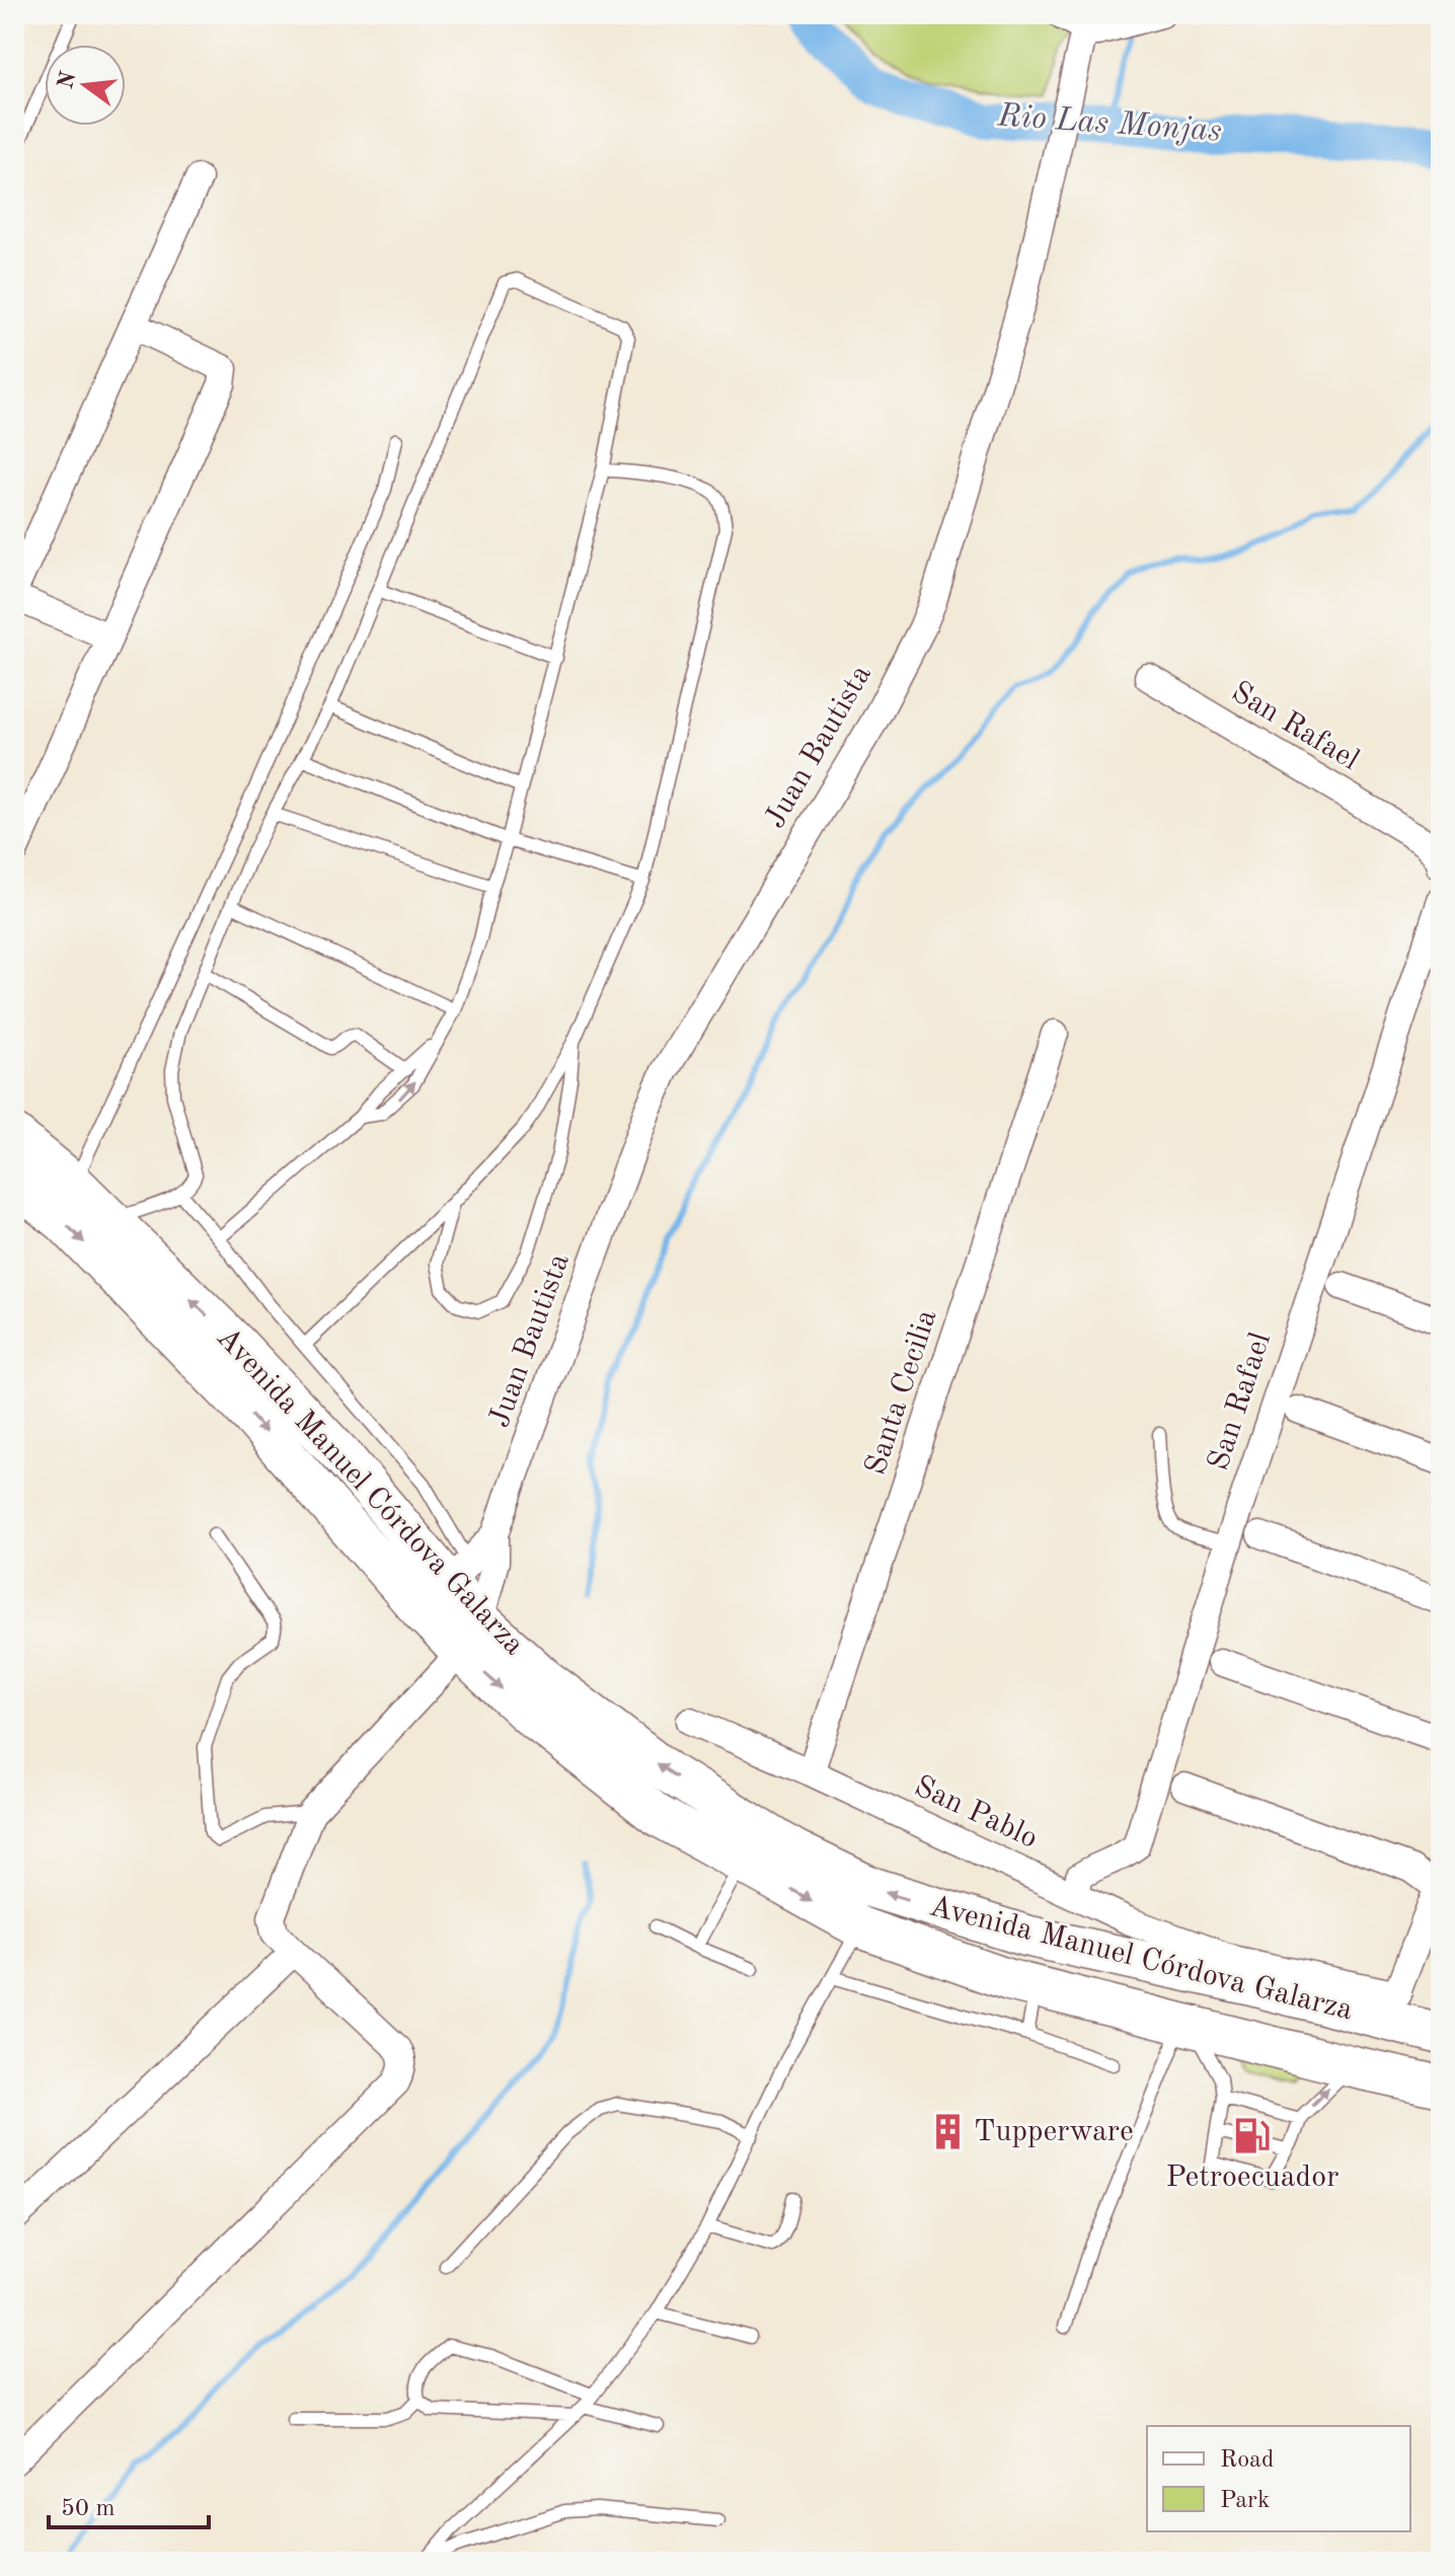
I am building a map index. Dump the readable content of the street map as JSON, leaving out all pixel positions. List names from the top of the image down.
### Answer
{
  "streets": {
    "main road": ["Avenida Manuel Córdova Galarza"],
    "street": [
      "San Rafael",
      "Juan Bautista",
      "Santa Cecilia",
      "San Pablo"
    ]
  },
  "crossings": [
    ["San Rafael", "San Pablo"],
    ["Juan Bautista", "Avenida Manuel Córdova Galarza"],
    ["Santa Cecilia", "San Pablo"],
    ["Avenida Manuel Córdova Galarza", "San Pablo"]
  ],
  "water": ["Rio Las Monjas"],
  "places": {
    "building": ["Tupperware"],
    "fuel station": ["Petroecuador"]
  },
  "legend": ["Road", "Park"],
  "scale_bar": "50 m",
  "north": "left"
}
